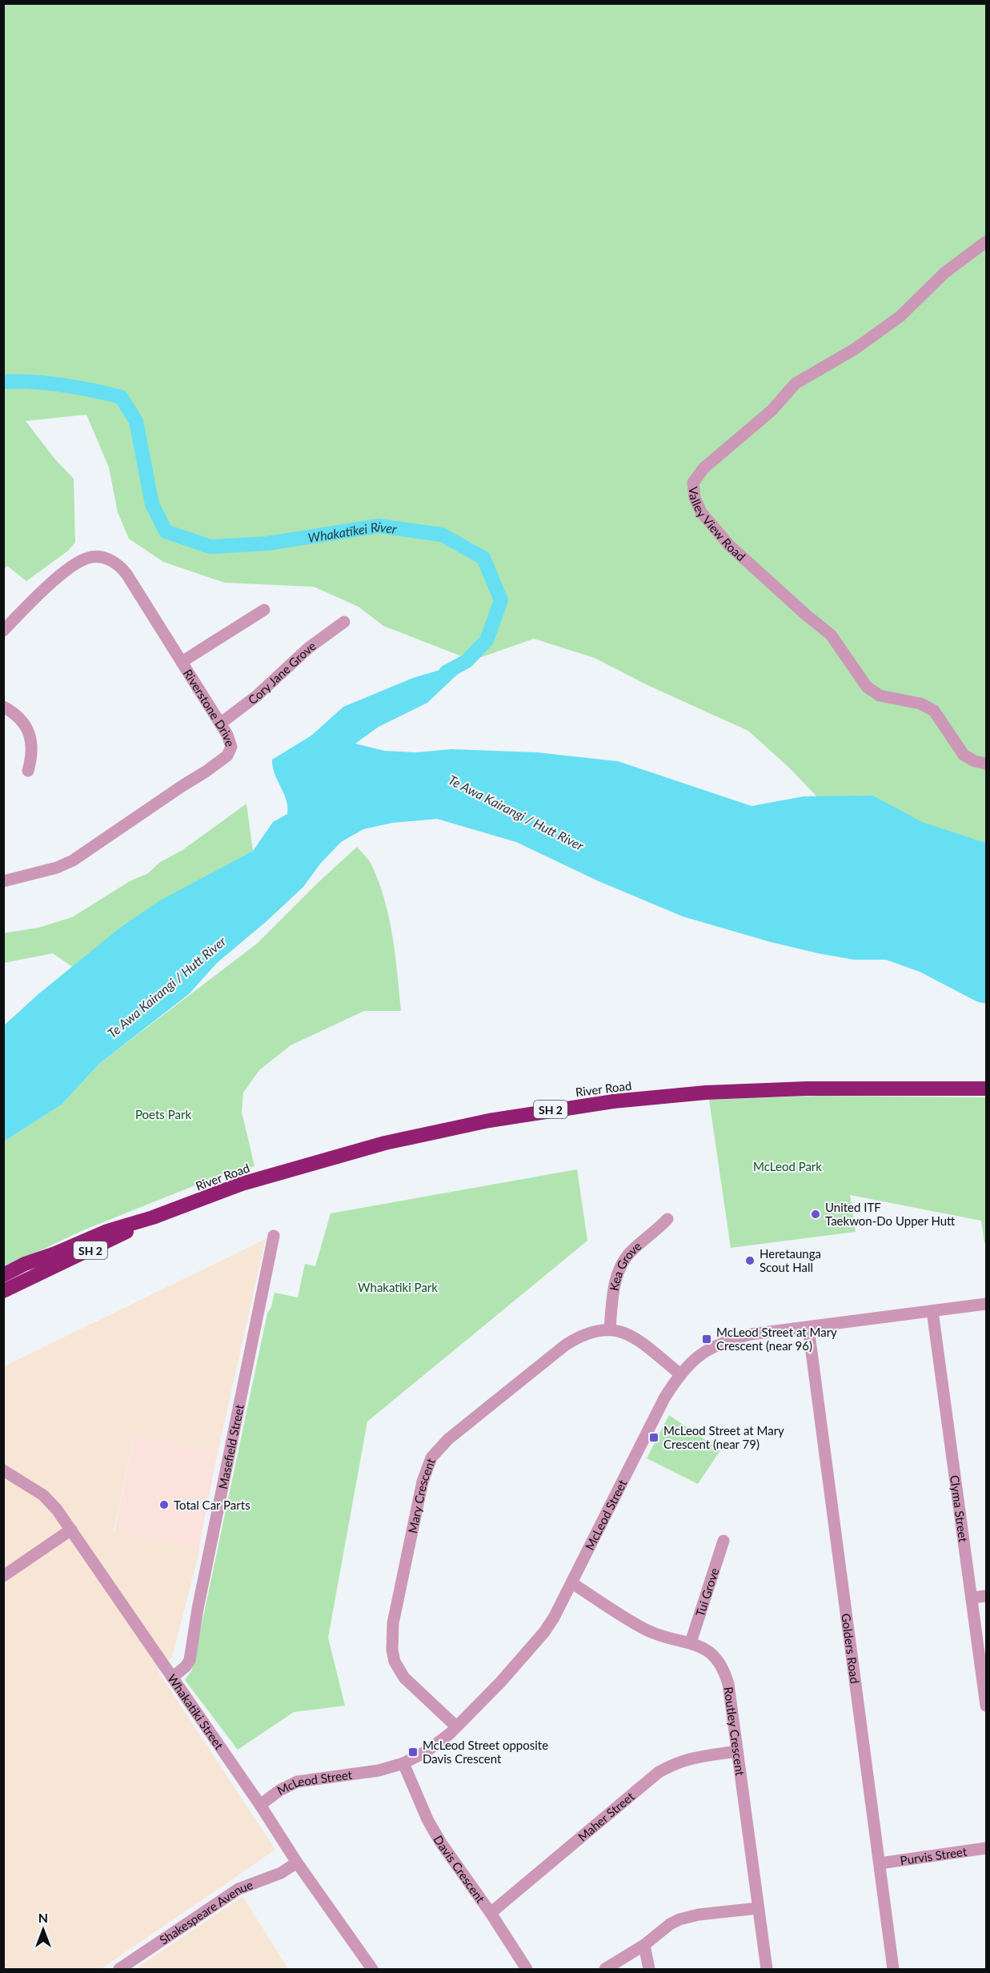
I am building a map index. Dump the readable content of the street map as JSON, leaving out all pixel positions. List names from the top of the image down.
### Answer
{
  "streets": {
    "highway": ["River Road", "SH 2"],
    "street": [
      "Valley View Road",
      "Cory Jane Grove",
      "Riverstone Drive",
      "Kea Grove",
      "Masefield Street",
      "Mary Crescent",
      "Clyma Street",
      "McLeod Street",
      "Tui Grove",
      "Golders Road",
      "Whakatiki Street",
      "Routley Crescent",
      "Maher Street",
      "Purvis Street",
      "Davis Crescent",
      "Shakespeare Avenue"
    ]
  },
  "crossings": [
    ["Cory Jane Grove", "Riverstone Drive"],
    ["Kea Grove", "Mary Crescent"],
    ["Masefield Street", "Whakatiki Street"],
    ["Mary Crescent", "McLeod Street"],
    ["Clyma Street", "McLeod Street"],
    ["McLeod Street", "Golders Road"],
    ["McLeod Street", "Whakatiki Street"],
    ["McLeod Street", "Routley Crescent"],
    ["McLeod Street", "Davis Crescent"],
    ["Tui Grove", "Routley Crescent"],
    ["Golders Road", "Purvis Street"],
    ["Whakatiki Street", "Shakespeare Avenue"],
    ["Routley Crescent", "Maher Street"],
    ["Maher Street", "Davis Crescent"]
  ],
  "water": ["Whakatīkei River", "Te Awa Kairangi / Hutt River"],
  "parks": ["Poets Park", "McLeod Park", "Whakatiki Park"],
  "places": {
    "other": ["United ITF Taekwon-Do Upper Hutt", "Heretaunga Scout Hall", "Total Car Parts"],
    "transit": ["McLeod Street at Mary Crescent (near 96)", "McLeod Street at Mary Crescent (near 79)", "McLeod Street opposite Davis Crescent"]
  },
  "north": "top"
}
